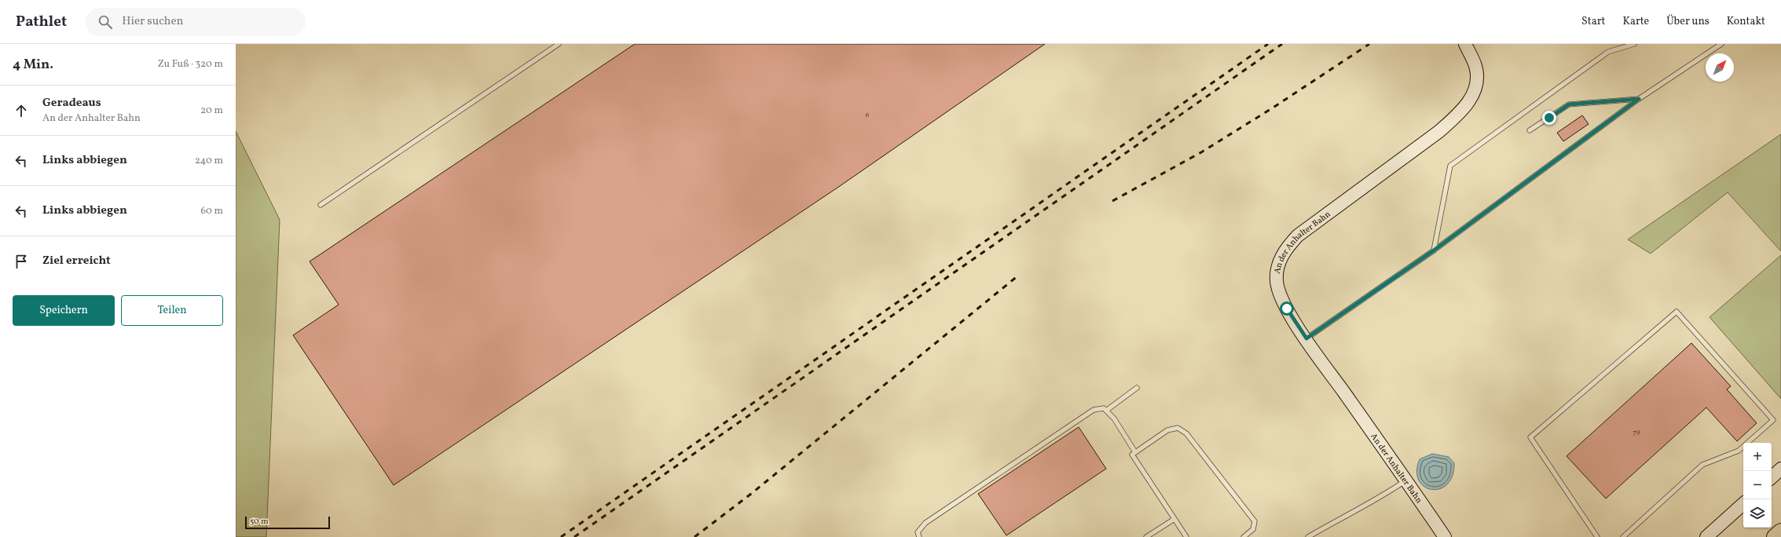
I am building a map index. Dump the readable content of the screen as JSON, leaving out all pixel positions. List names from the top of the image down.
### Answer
{
  "streets": {
    "street": ["An der Anhalter Bahn"]
  },
  "house_numbers": ["6", "79"],
  "scale_bar": "50 m",
  "north": "top right",
  "page": {
    "header": "Pathlet",
    "search": "Hier suchen",
    "nav": [
      "Start",
      "Karte",
      "Über uns",
      "Kontakt"
    ],
    "heading": ["4 Min.", "Zu Fuß · 320 m"],
    "list": [
      ["Geradeaus", "An der Anhalter Bahn", "20 m"],
      ["Links abbiegen", "240 m"],
      ["Links abbiegen", "60 m"],
      "Ziel erreicht"
    ],
    "buttons": ["Speichern", "Teilen"],
    "map_buttons": ["+", "−"],
    "scale": "50 m"
  }
}
